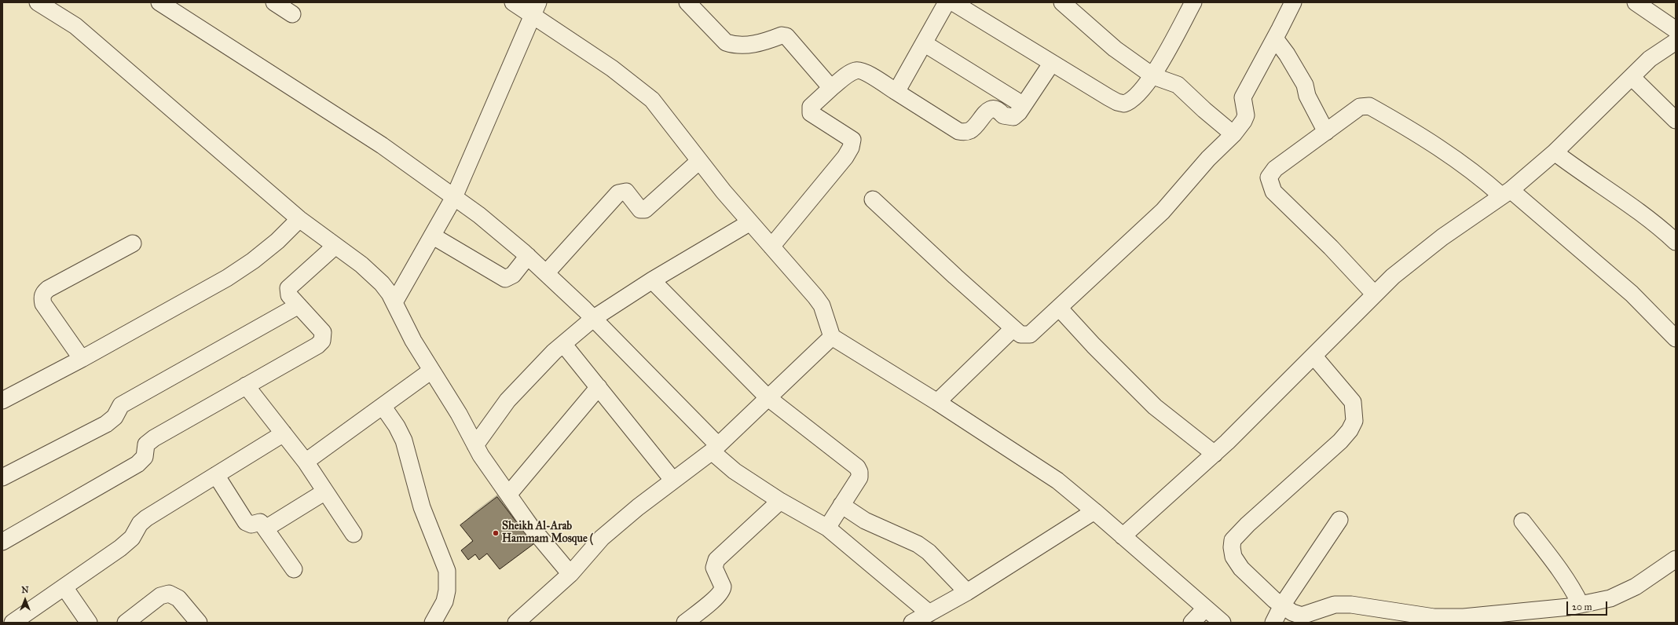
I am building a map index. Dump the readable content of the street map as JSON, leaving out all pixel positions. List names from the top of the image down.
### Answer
{
  "places": ["Sheikh Al-Arab Hammam Mosque ("],
  "scale_bar": "20 m",
  "north": "top"
}
